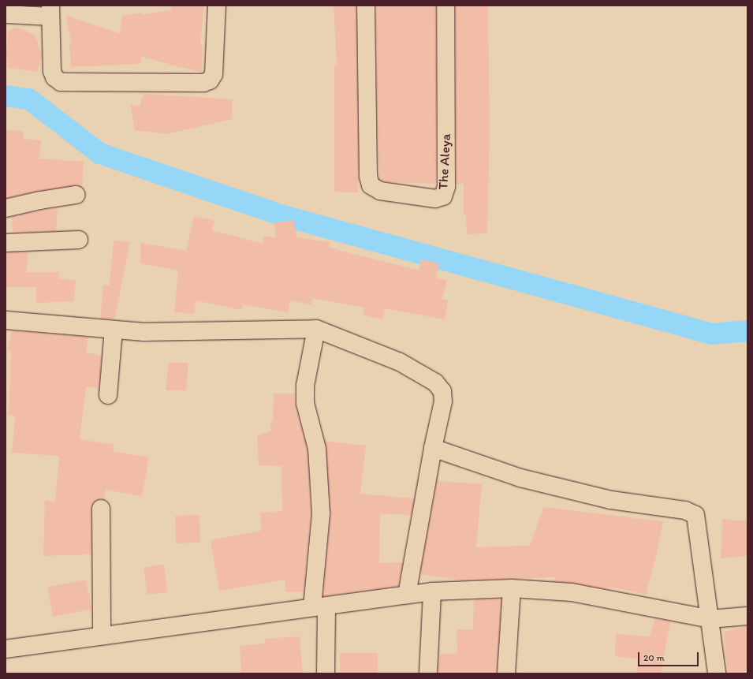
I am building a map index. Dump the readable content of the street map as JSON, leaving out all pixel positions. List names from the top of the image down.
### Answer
{
  "streets": {
    "street": ["The Aleya"]
  },
  "scale_bar": "20 m"
}
